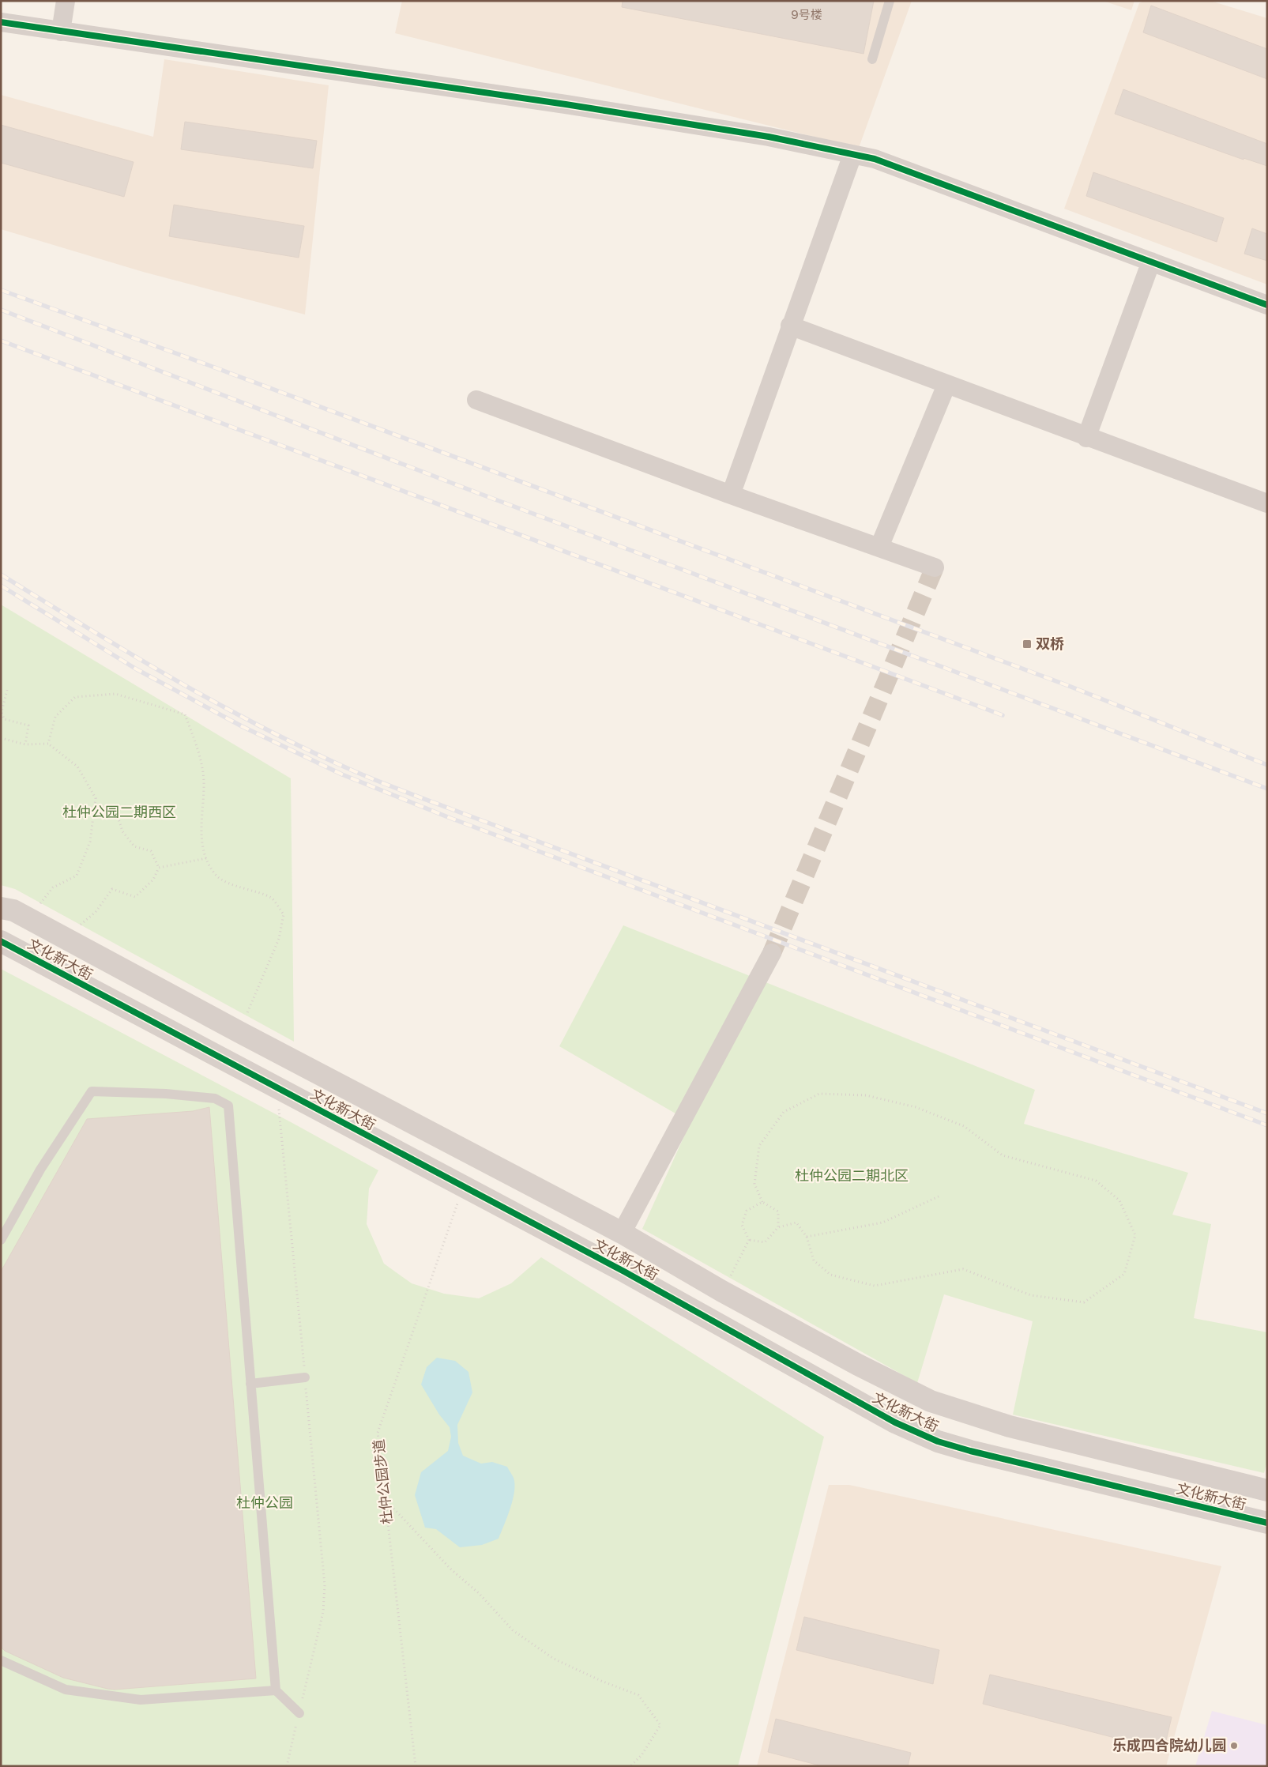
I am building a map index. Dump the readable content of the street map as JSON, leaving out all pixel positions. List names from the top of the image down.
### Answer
{
  "streets": {
    "street": ["文化新大街"],
    "path": ["杜仲公园步道"]
  },
  "crossings": [
    ["文化新大街", "杜仲公园步道"]
  ],
  "parks": ["杜仲公园二期西区", "杜仲公园二期北区", "杜仲公园"],
  "places": {
    "transit": ["双桥"],
    "other": ["乐成四合院幼儿园"]
  },
  "house_numbers": ["9号楼"]
}
